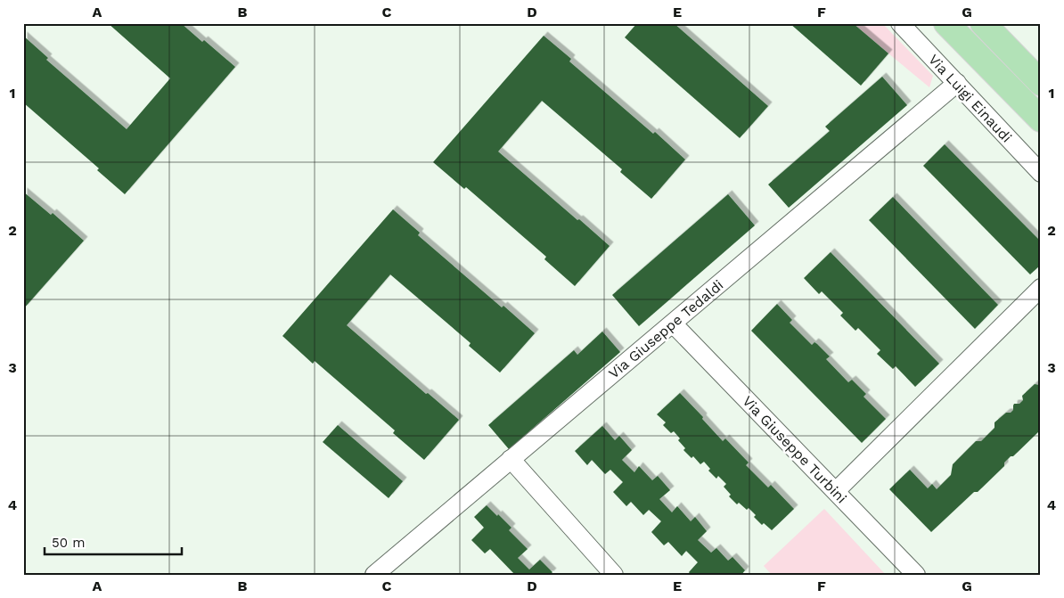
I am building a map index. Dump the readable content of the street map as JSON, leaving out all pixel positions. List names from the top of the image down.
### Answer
{
  "streets": {
    "street": ["Via Luigi Einaudi", "Via Giuseppe Tedaldi", "Via Giuseppe Turbini"]
  },
  "crossings": [
    ["Via Luigi Einaudi", "Via Giuseppe Tedaldi"],
    ["Via Giuseppe Tedaldi", "Via Giuseppe Turbini"]
  ],
  "scale_bar": "50 m",
  "grid": {
    "columns": [
      "A",
      "B",
      "C",
      "D",
      "E",
      "F",
      "G"
    ],
    "rows": [
      "1",
      "2",
      "3",
      "4"
    ]
  }
}
